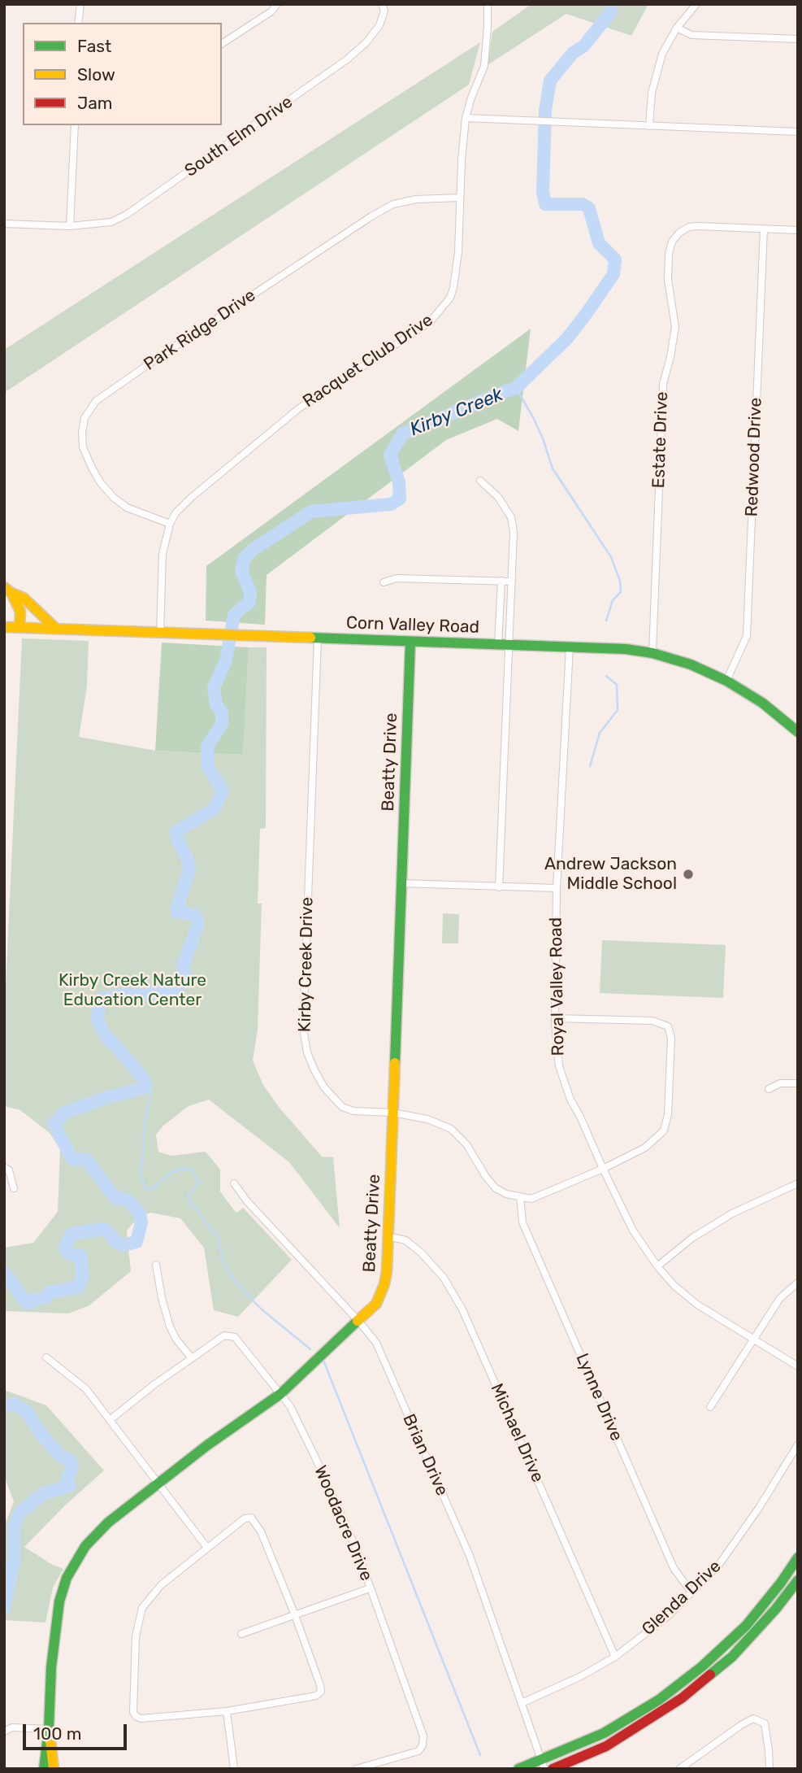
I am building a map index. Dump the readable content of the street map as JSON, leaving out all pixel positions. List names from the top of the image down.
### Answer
{
  "streets": {
    "main road": ["Corn Valley Road", "Beatty Drive"],
    "street": [
      "South Elm Drive",
      "Park Ridge Drive",
      "Racquet Club Drive",
      "Estate Drive",
      "Redwood Drive",
      "Kirby Creek Drive",
      "Royal Valley Road",
      "Lynne Drive",
      "Michael Drive",
      "Brian Drive",
      "Woodacre Drive",
      "Glenda Drive"
    ]
  },
  "crossings": [
    ["Park Ridge Drive", "Racquet Club Drive"],
    ["Racquet Club Drive", "Corn Valley Road"],
    ["Estate Drive", "Redwood Drive"],
    ["Estate Drive", "Corn Valley Road"],
    ["Redwood Drive", "Corn Valley Road"],
    ["Corn Valley Road", "Beatty Drive"],
    ["Corn Valley Road", "Kirby Creek Drive"],
    ["Corn Valley Road", "Royal Valley Road"],
    ["Beatty Drive", "Kirby Creek Drive"],
    ["Beatty Drive", "Michael Drive"],
    ["Beatty Drive", "Brian Drive"],
    ["Beatty Drive", "Woodacre Drive"],
    ["Kirby Creek Drive", "Royal Valley Road"],
    ["Kirby Creek Drive", "Lynne Drive"],
    ["Lynne Drive", "Glenda Drive"],
    ["Michael Drive", "Glenda Drive"],
    ["Brian Drive", "Glenda Drive"]
  ],
  "water": ["Kirby Creek"],
  "parks": ["Kirby Creek Nature Education Center"],
  "places": ["Andrew Jackson Middle School"],
  "legend": ["Fast", "Slow", "Jam"],
  "scale_bar": "100 m"
}
